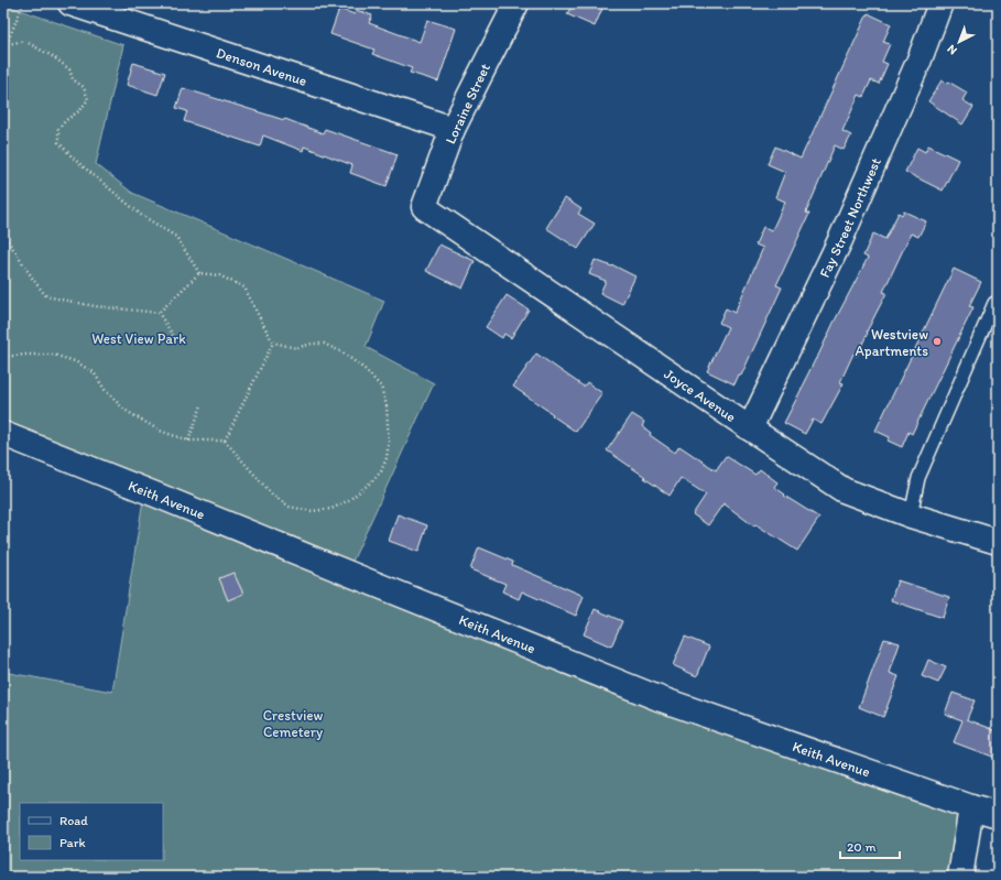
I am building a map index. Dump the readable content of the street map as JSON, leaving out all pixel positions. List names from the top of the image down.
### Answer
{
  "streets": {
    "street": [
      "Denson Avenue",
      "Loraine Street",
      "Fay Street Northwest",
      "Joyce Avenue",
      "Keith Avenue"
    ]
  },
  "crossings": [
    ["Denson Avenue", "Loraine Street"],
    ["Loraine Street", "Joyce Avenue"],
    ["Fay Street Northwest", "Joyce Avenue"]
  ],
  "parks": ["West View Park", "Crestview Cemetery"],
  "places": ["Westview Apartments"],
  "legend": ["Road", "Park"],
  "scale_bar": "20 m",
  "north": "bottom left"
}
